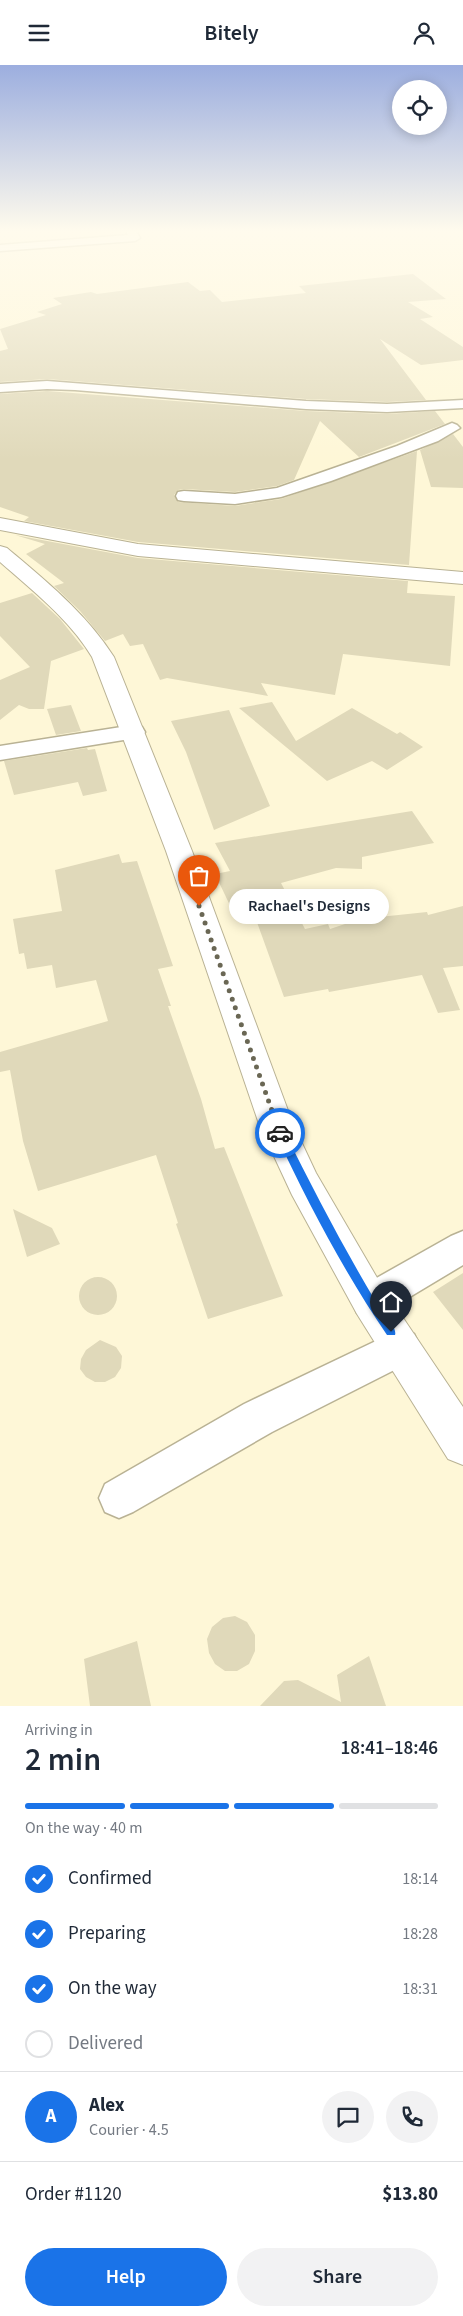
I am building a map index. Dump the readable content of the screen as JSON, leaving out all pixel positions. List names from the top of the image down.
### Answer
{
  "places": ["Rachael's Designs"],
  "page": {
    "header": "Bitely",
    "bubble": "Rachael's Designs",
    "heading": ["2 min", "Arriving in", "18:41–18:46"],
    "panel": [
      "Alex",
      "Courier · 4.5",
      "Order #1120",
      "$13.80"
    ],
    "bar": "On the way · 40 m",
    "list": [
      ["Confirmed", "18:14"],
      ["Preparing", "18:28"],
      ["On the way", "18:31"],
      "Delivered"
    ],
    "round": "A",
    "buttons": ["Help", "Share"]
  }
}
